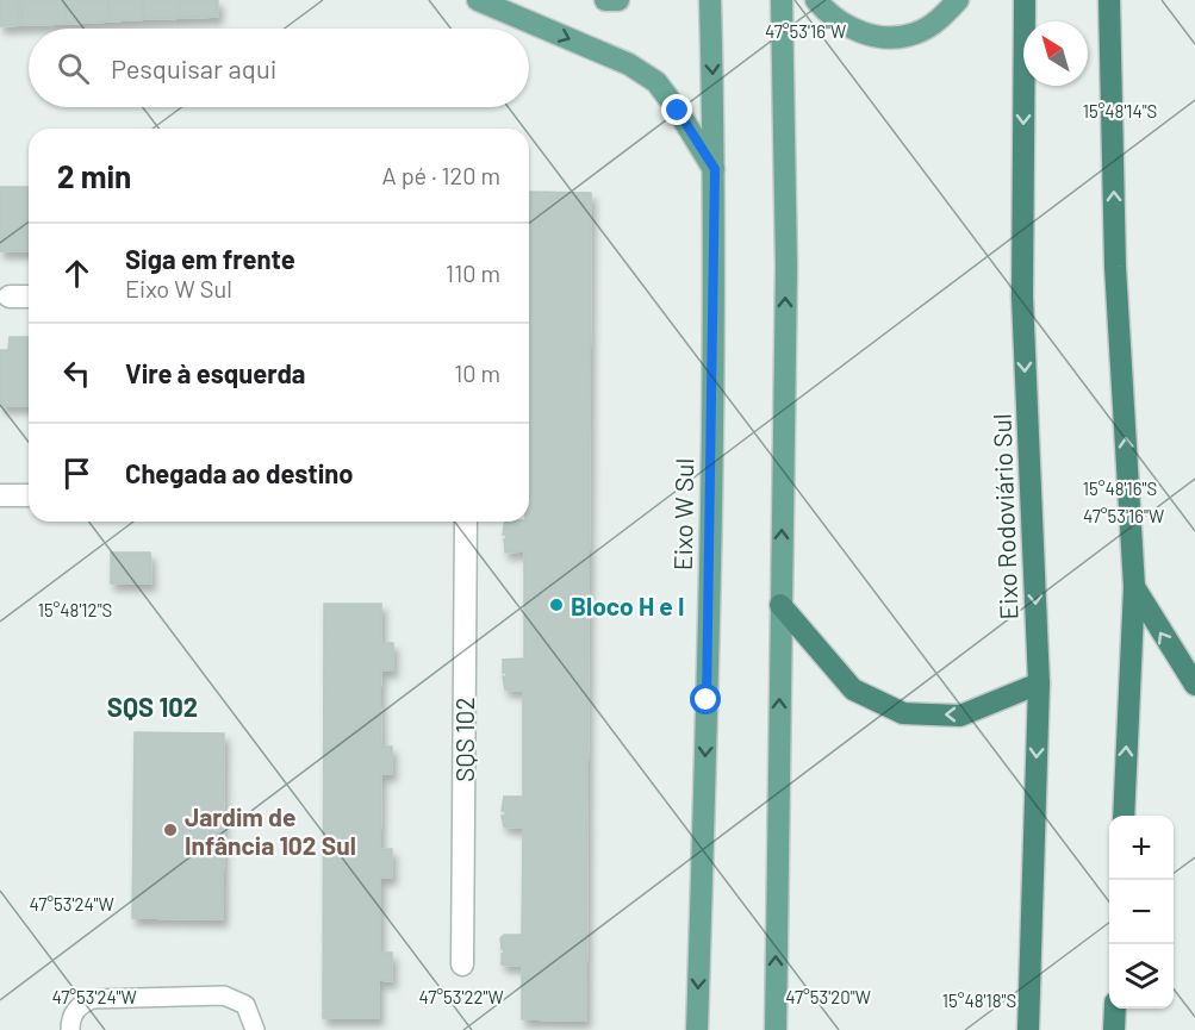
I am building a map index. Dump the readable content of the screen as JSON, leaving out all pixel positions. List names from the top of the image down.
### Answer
{
  "streets": {
    "highway": ["Eixo Rodoviário Sul"],
    "main road": ["Eixo W Sul"],
    "street": ["SQS 102"]
  },
  "districts": ["SQS 102"],
  "places": ["Bloco H e I", "Jardim de Infância 102 Sul"],
  "north": "top left",
  "page": {
    "search": "Pesquisar aqui",
    "heading": ["2 min", "A pé · 120 m"],
    "list": [
      ["Siga em frente", "Eixo W Sul", "110 m"],
      ["Vire à esquerda", "10 m"],
      "Chegada ao destino"
    ],
    "map_buttons": ["+", "−"]
  },
  "coordinates": [
    "47°53'16\"W",
    "15°48'14\"S",
    "15°48'16\"S",
    "15°48'12\"S",
    "47°53'24\"W",
    "47°53'22\"W",
    "47°53'20\"W",
    "15°48'18\"S"
  ]
}
